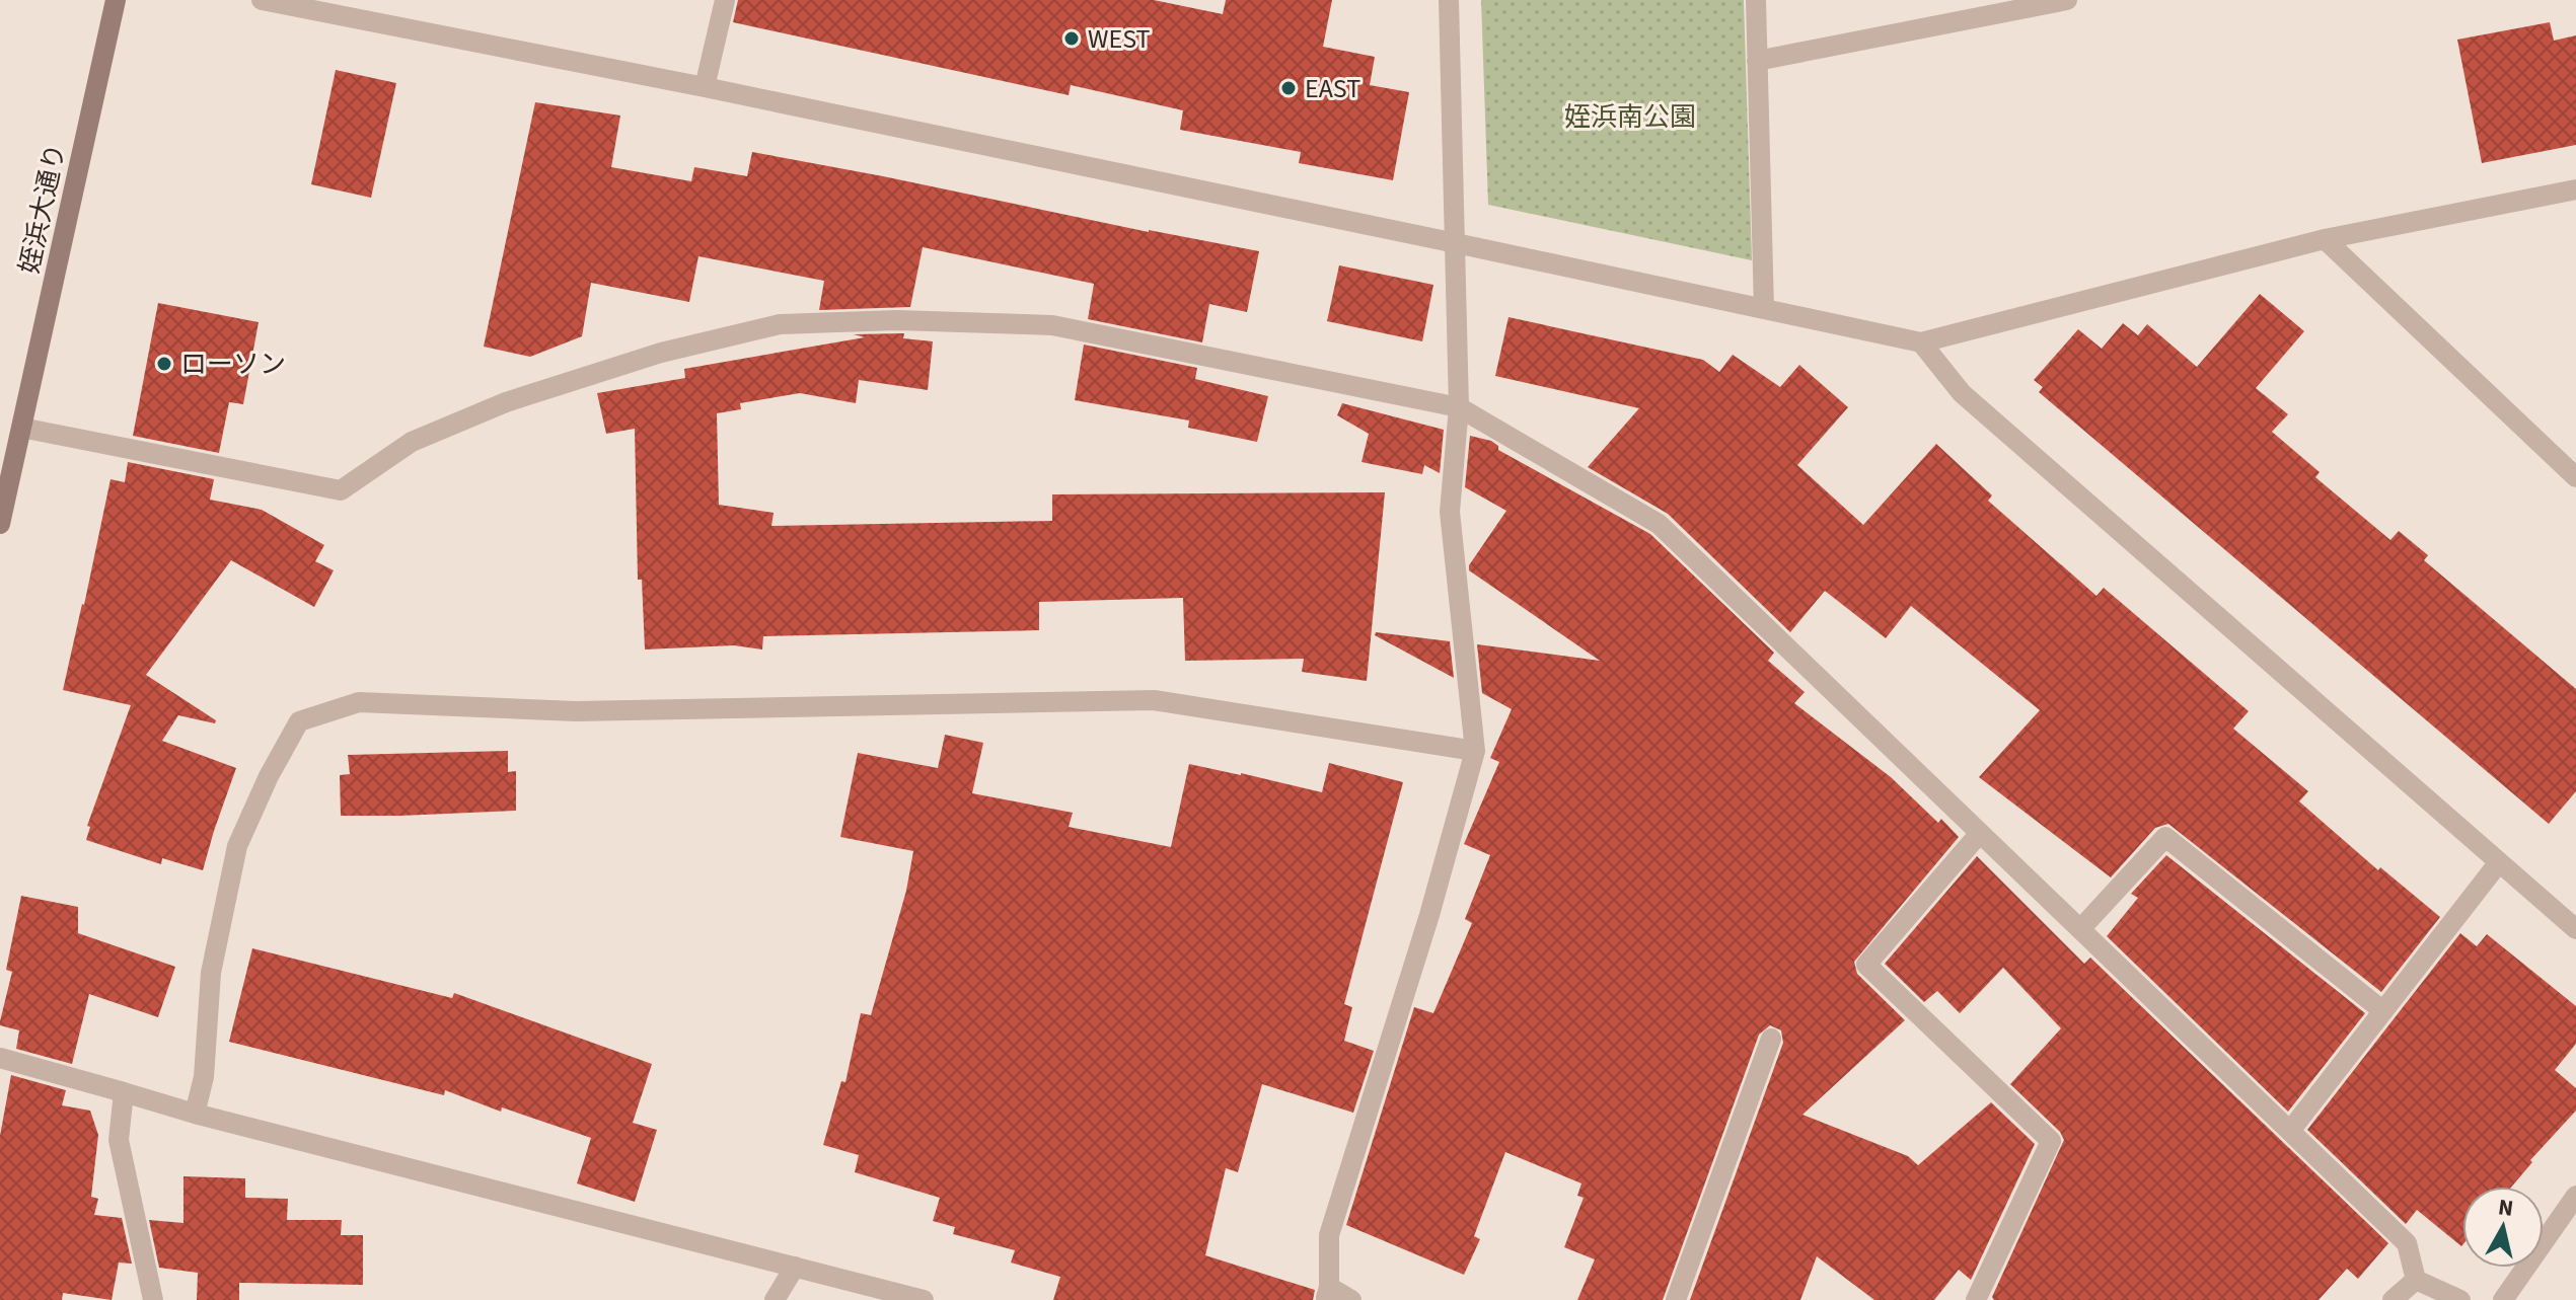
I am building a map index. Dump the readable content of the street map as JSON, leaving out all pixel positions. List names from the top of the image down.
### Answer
{
  "streets": {
    "main road": ["姪浜大通り"]
  },
  "parks": ["姪浜南公園"],
  "places": ["WEST", "EAST", "ローソン"],
  "north": "top"
}
